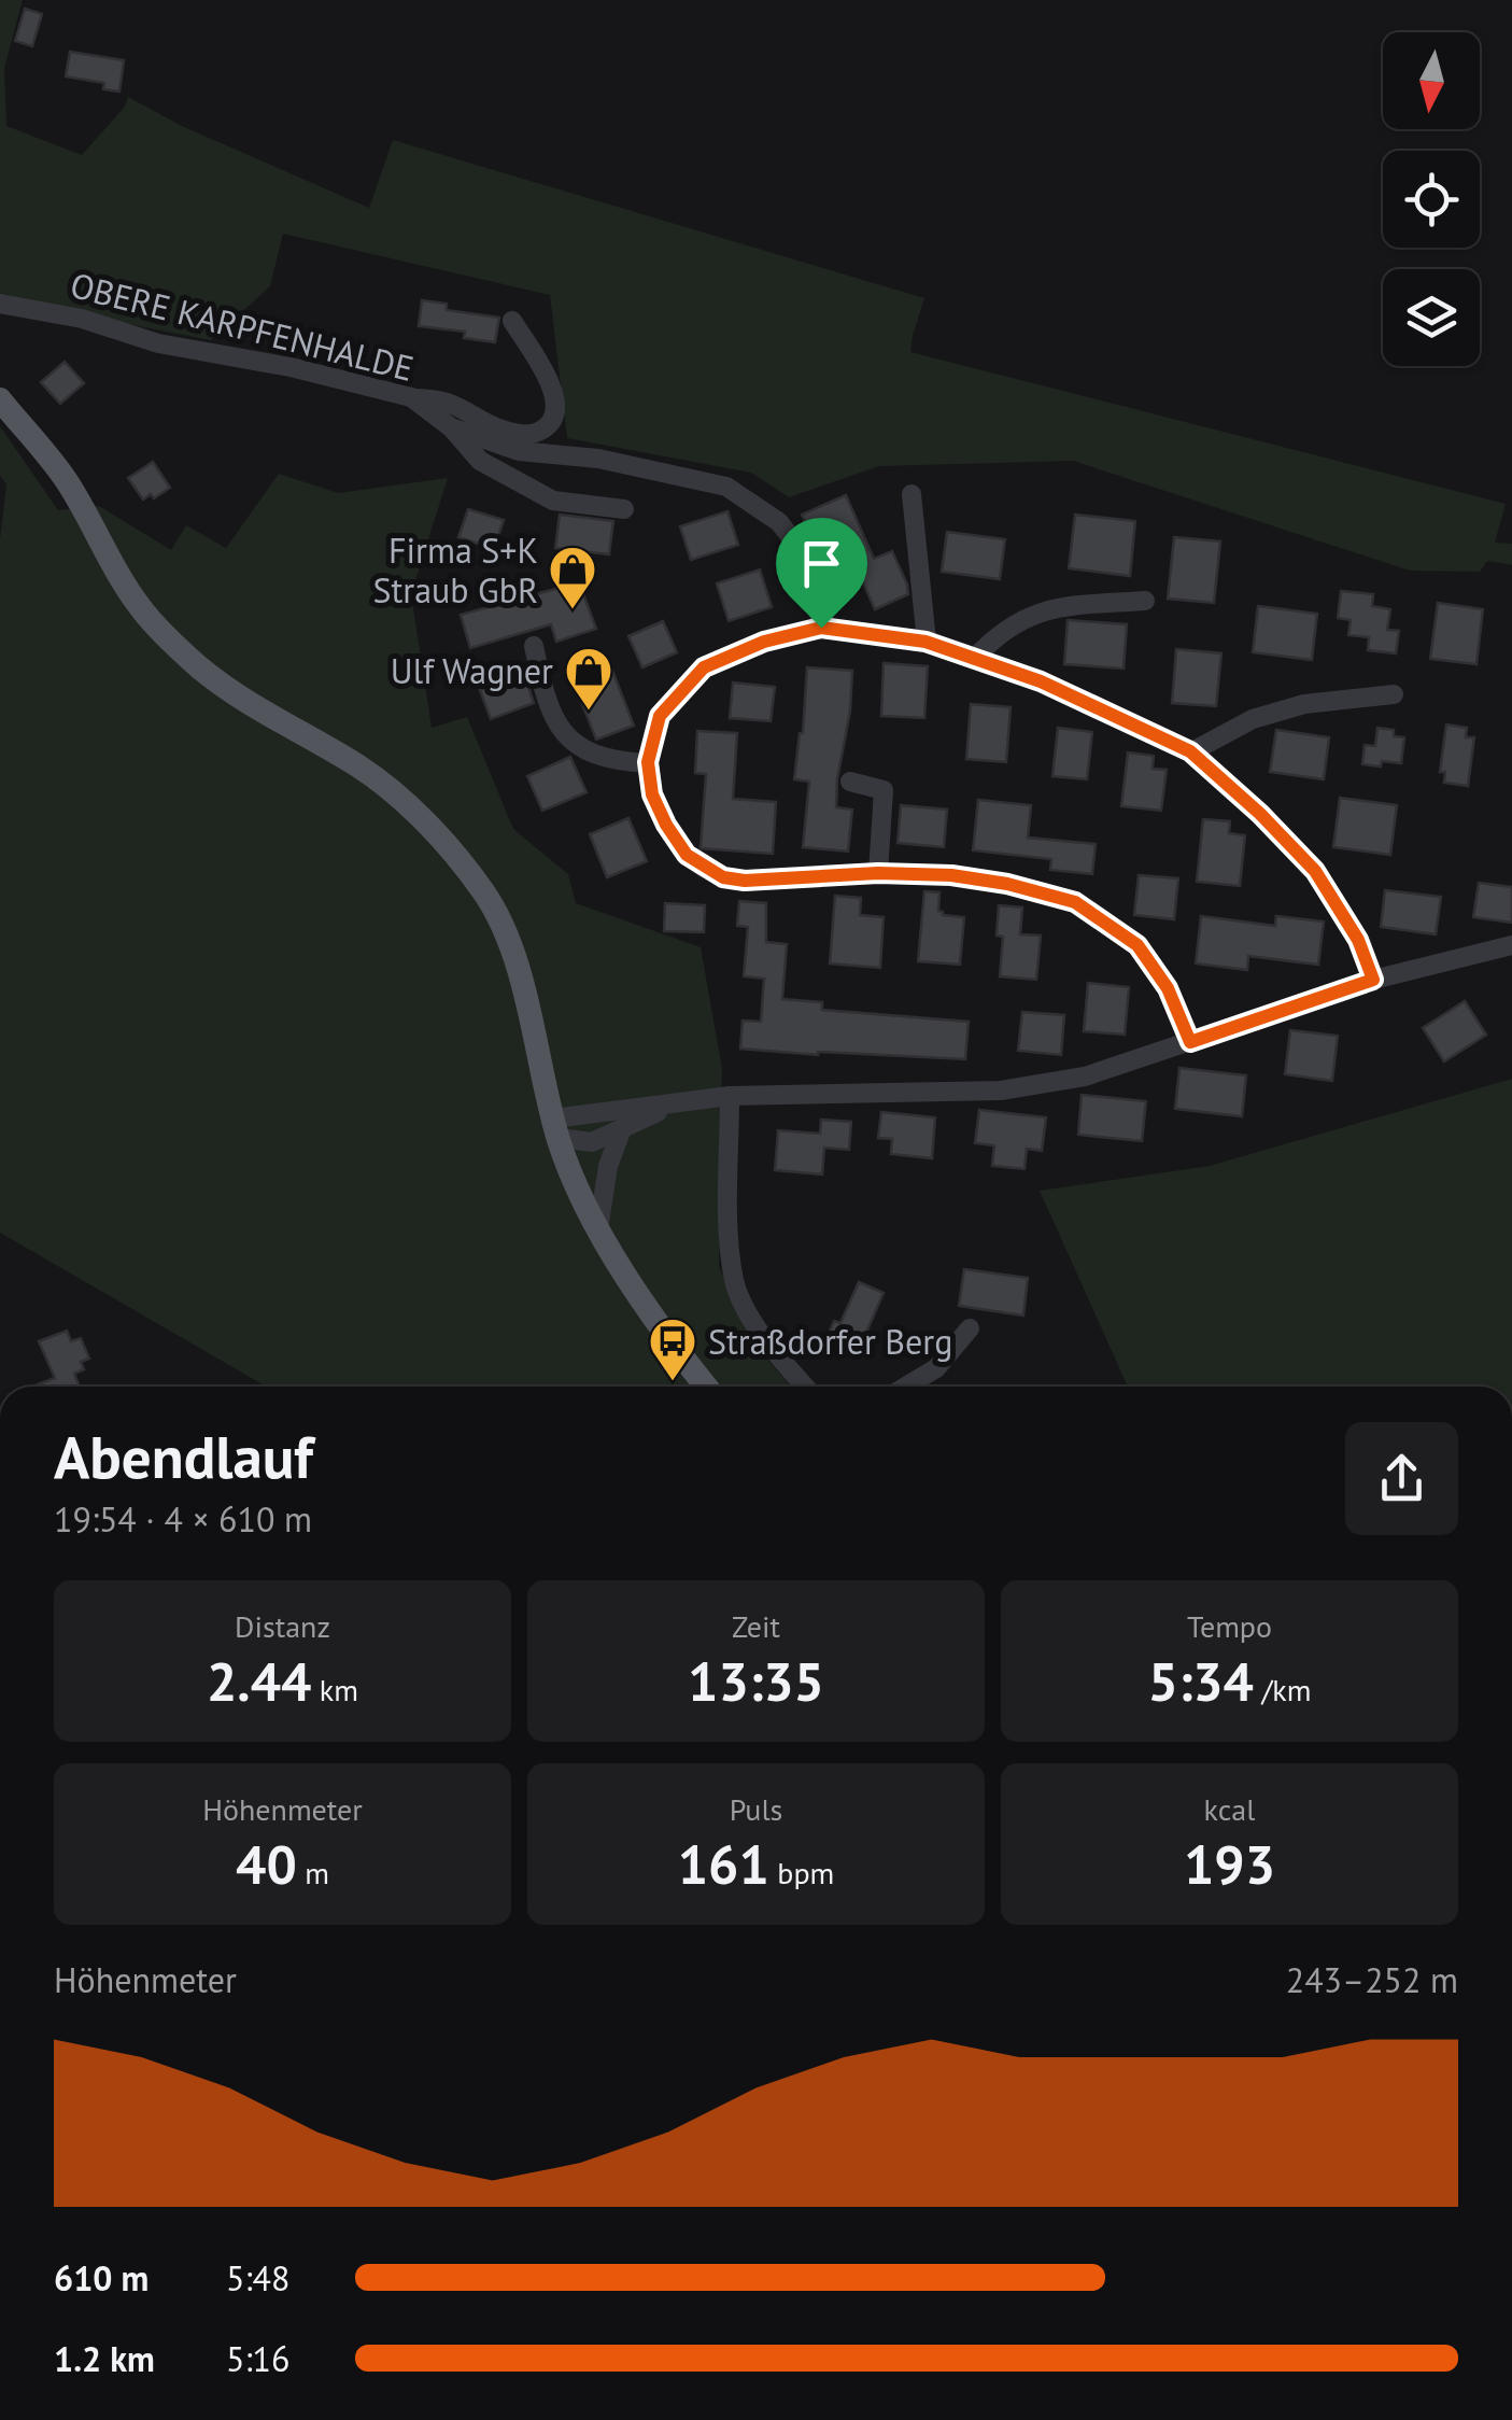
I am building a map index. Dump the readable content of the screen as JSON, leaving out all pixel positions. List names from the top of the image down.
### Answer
{
  "streets": {
    "street": ["OBERE KARPFENHALDE"]
  },
  "places": {
    "shop": ["Firma S+K Straub GbR", "Ulf Wagner"],
    "bus stop": ["Straßdorfer Berg"]
  },
  "north": "bottom",
  "page": {
    "heading": ["Abendlauf", "19:54 · 4 × 610 m"],
    "stats": [
      ["Distanz", "2.44 km"],
      ["Zeit", "13:35"],
      ["Tempo", "5:34 /km"],
      ["Höhenmeter", "40 m"],
      ["Puls", "161 bpm"],
      ["kcal", "193"]
    ],
    "chart": ["Höhenmeter", "243–252 m"],
    "list": [
      {
        "name": "610 m",
        "note": "5:48"
      },
      {
        "name": "1.2 km",
        "note": "5:16"
      }
    ]
  }
}
